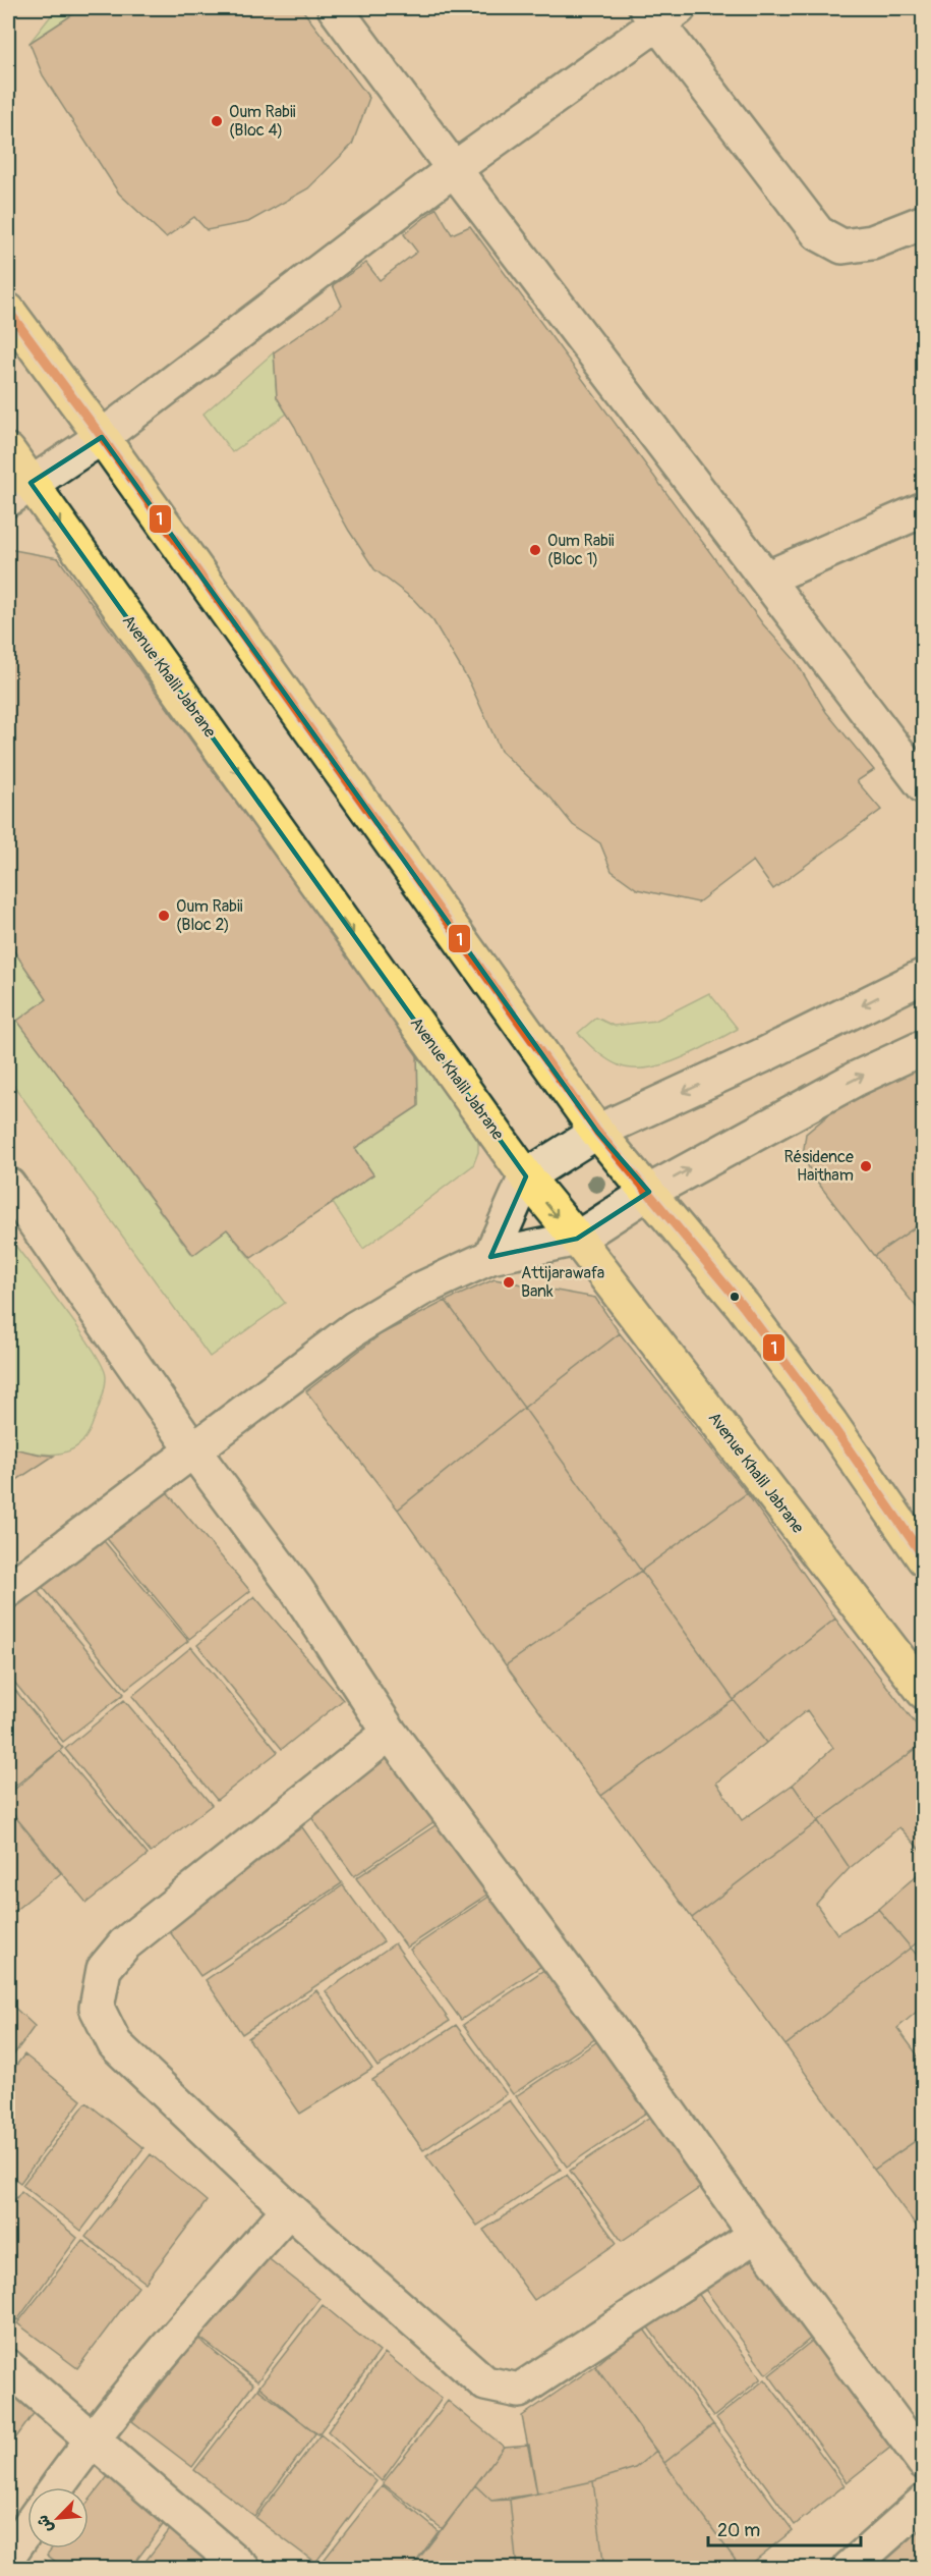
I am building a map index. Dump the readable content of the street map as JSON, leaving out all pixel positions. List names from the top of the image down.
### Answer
{
  "streets": {
    "main road": ["Avenue Khalil Jabrane"]
  },
  "places": [
    "Oum Rabii (Bloc 4)",
    "Oum Rabii (Bloc 1)",
    "Oum Rabii (Bloc 2)",
    "Résidence Haitham",
    "Attijarawafa Bank"
  ],
  "lines": ["transit line 1"],
  "scale_bar": "20 m",
  "north": "bottom left"
}
